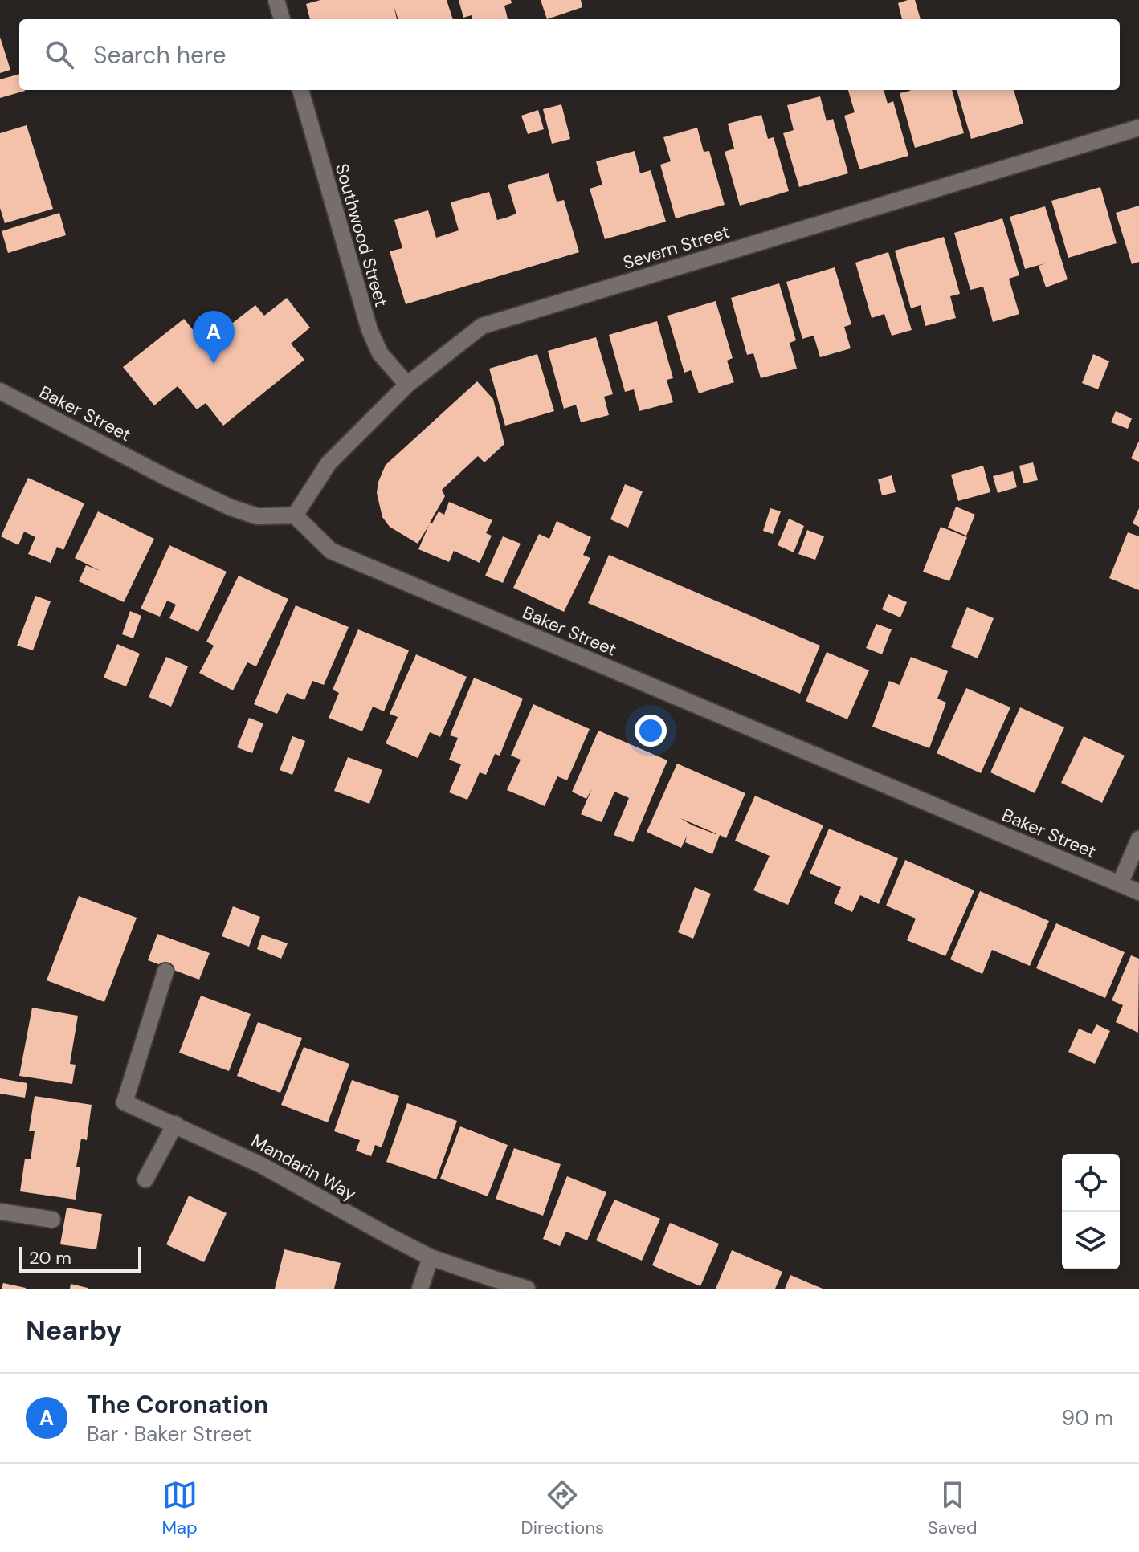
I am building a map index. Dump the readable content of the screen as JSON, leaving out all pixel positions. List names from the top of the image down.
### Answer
{
  "streets": {
    "street": [
      "Southwood Street",
      "Severn Street",
      "Baker Street",
      "Mandarin Way"
    ]
  },
  "crossings": [
    ["Southwood Street", "Severn Street"],
    ["Severn Street", "Baker Street"]
  ],
  "scale_bar": "20 m",
  "page": {
    "search": "Search here",
    "pins": "A",
    "scale": "20 m",
    "heading": "Nearby",
    "list": [
      {
        "mark": "A",
        "name": "The Coronation",
        "note": "Bar · Baker Street",
        "value": "90 m"
      }
    ],
    "nav": ["Map", "Directions", "Saved"]
  }
}
